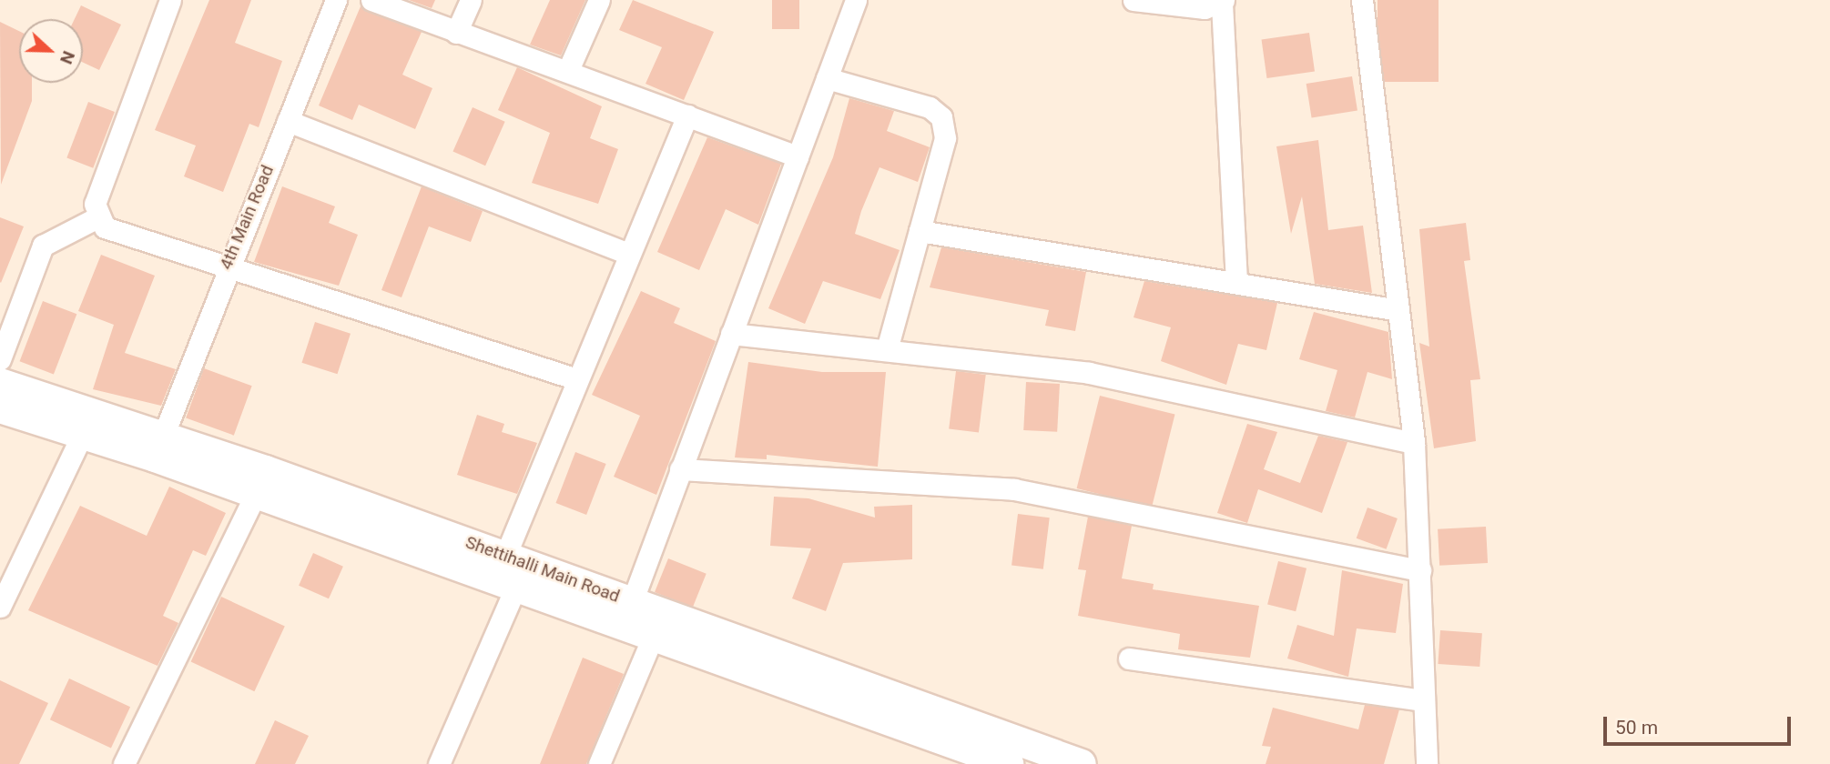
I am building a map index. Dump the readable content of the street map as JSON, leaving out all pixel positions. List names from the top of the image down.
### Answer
{
  "streets": {
    "main road": ["Shettihalli Main Road"],
    "street": ["4th Main Road"]
  },
  "crossings": [
    ["4th Main Road", "Shettihalli Main Road"]
  ],
  "scale_bar": "50 m",
  "north": "right"
}
